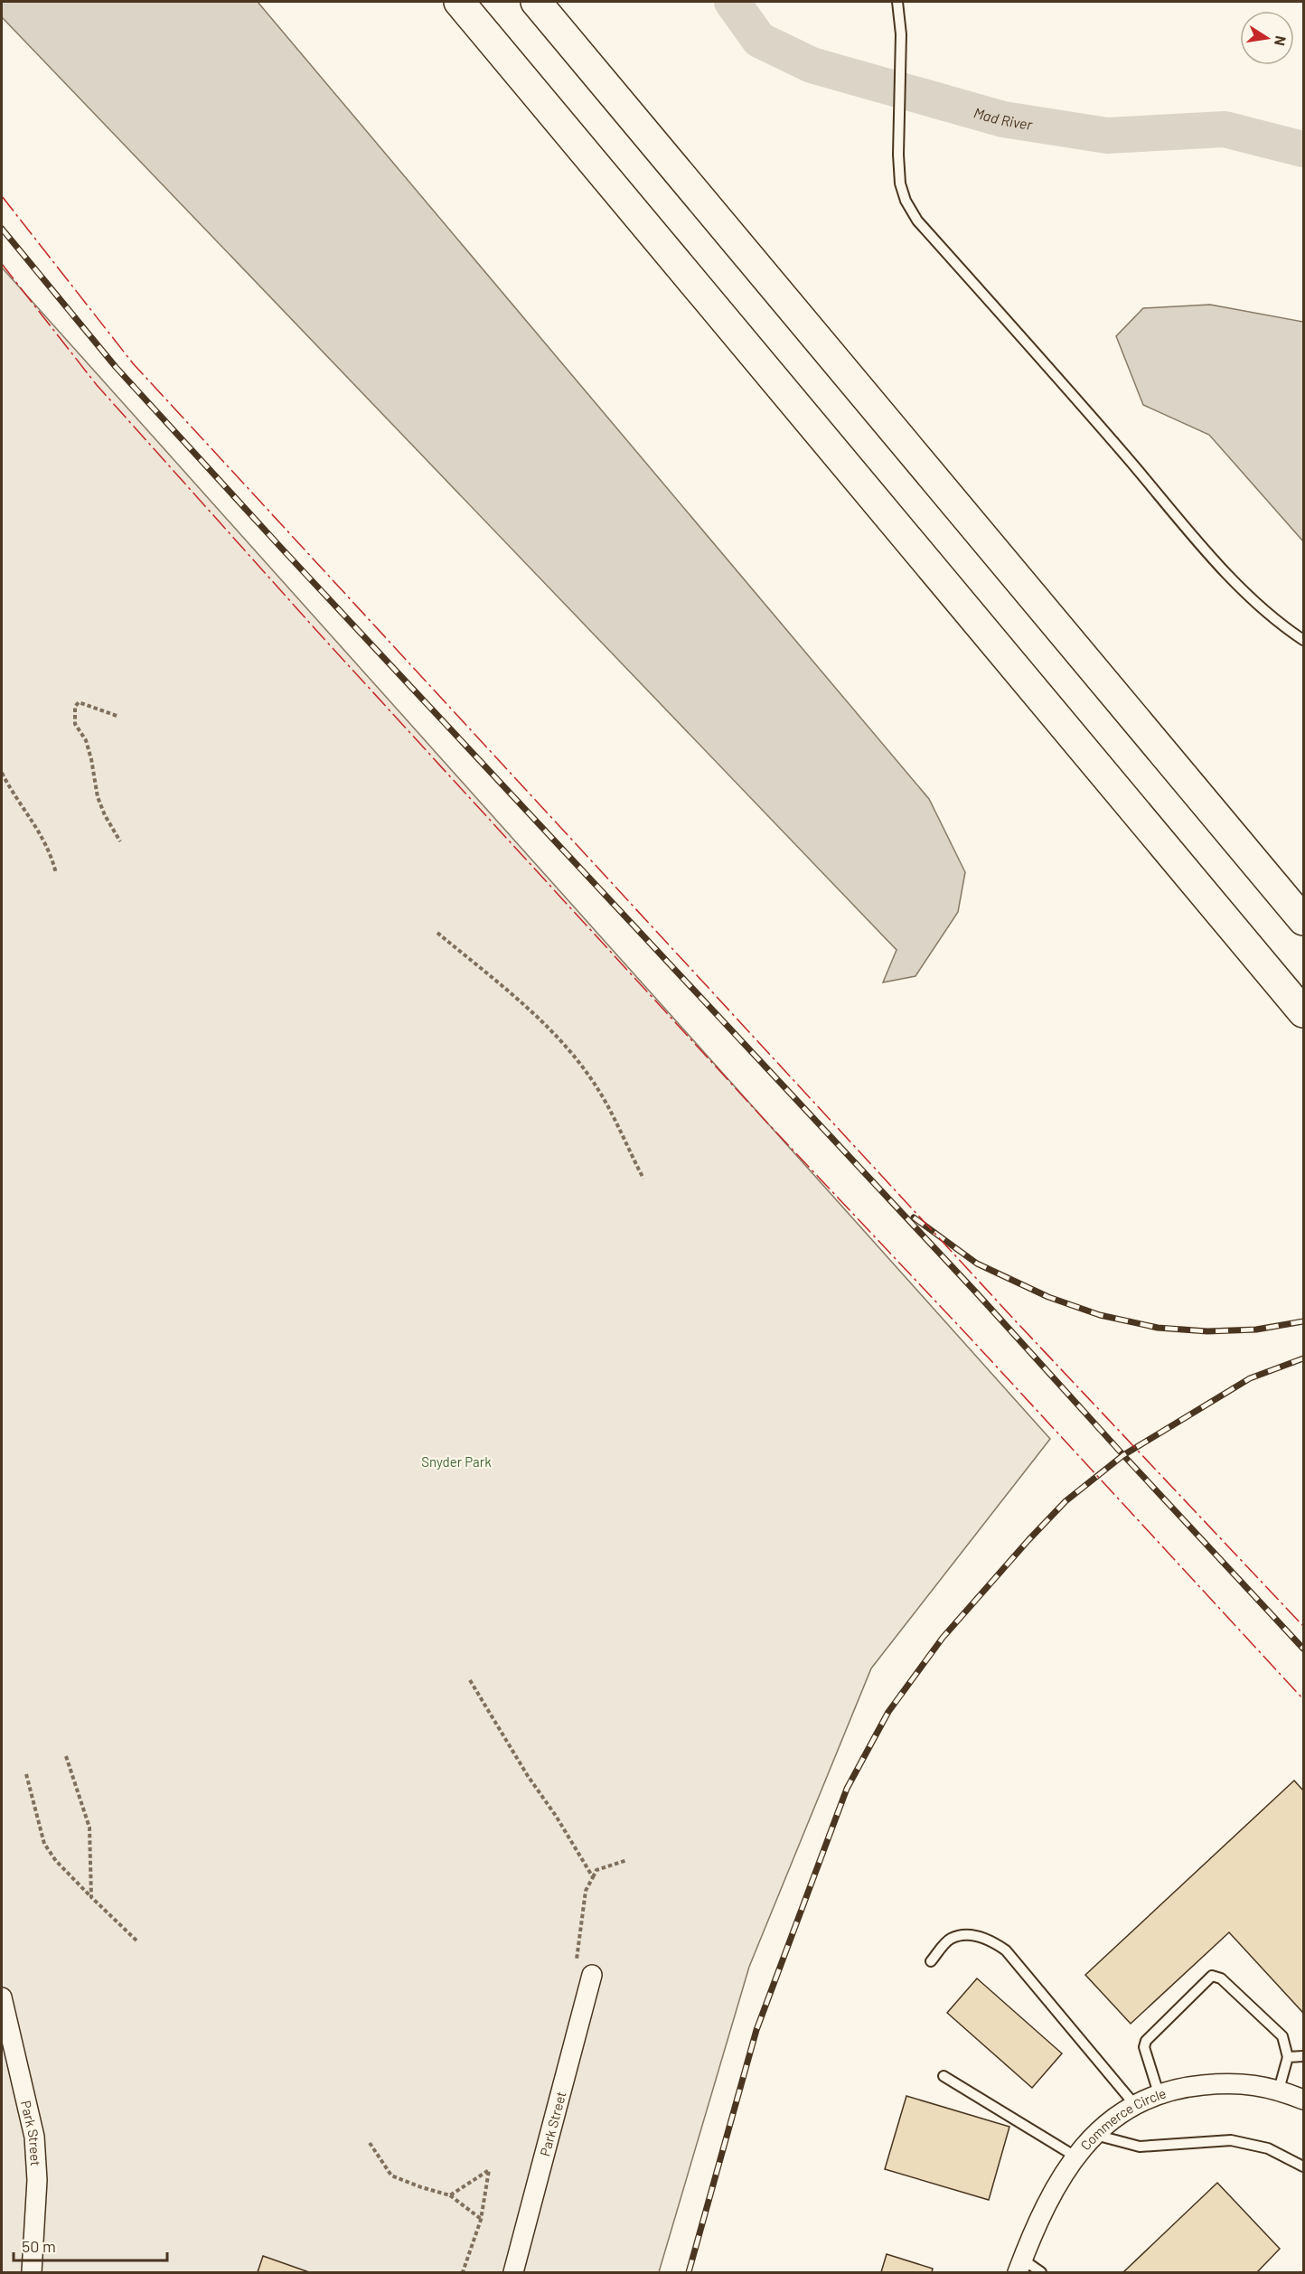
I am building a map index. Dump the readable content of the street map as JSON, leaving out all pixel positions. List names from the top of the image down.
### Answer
{
  "streets": {
    "street": ["Commerce Circle", "Park Street"]
  },
  "water": ["Mad River"],
  "parks": ["Snyder Park"],
  "scale_bar": "50 m",
  "north": "right"
}
